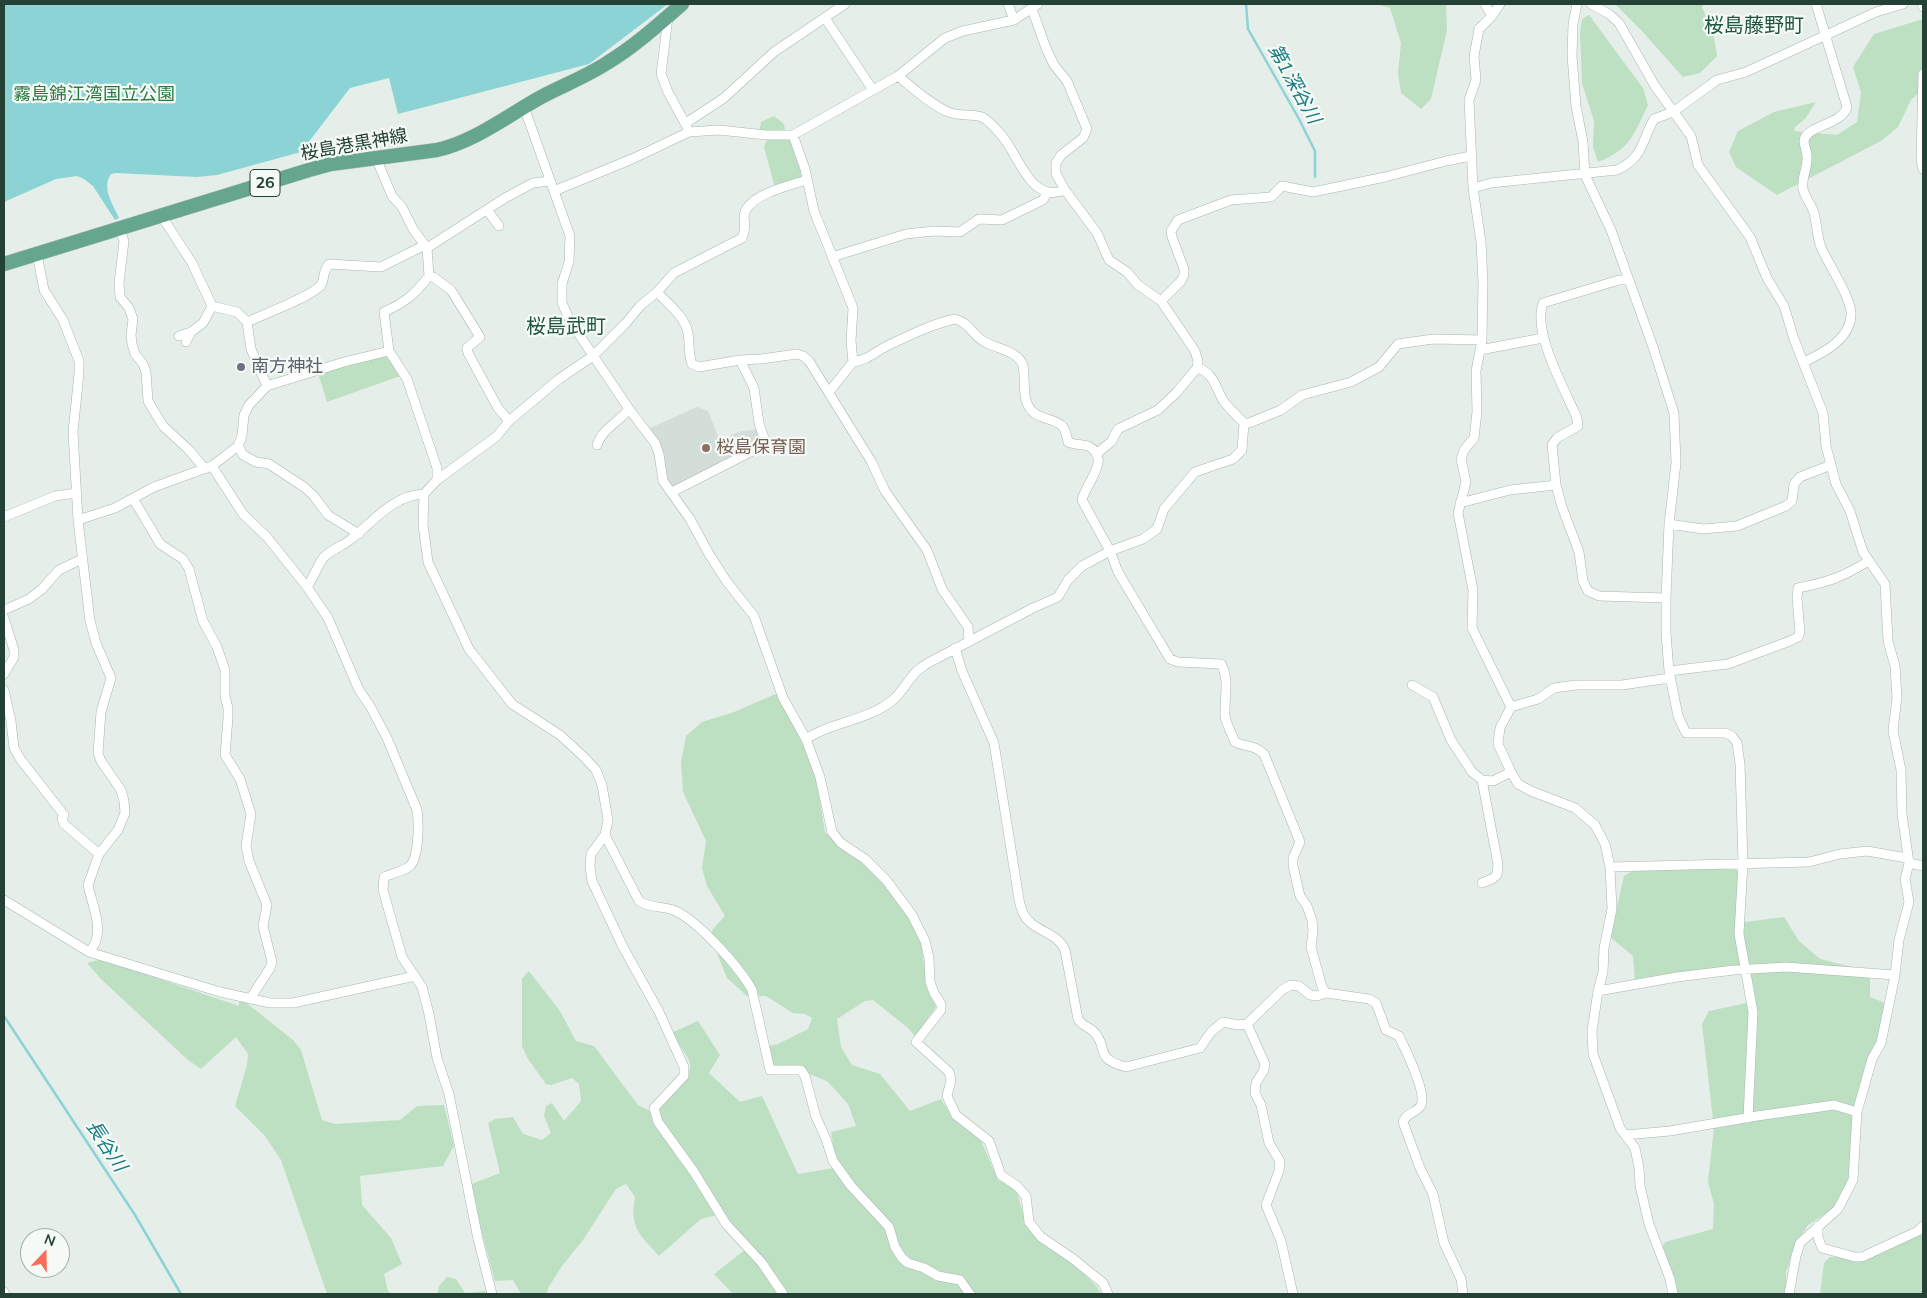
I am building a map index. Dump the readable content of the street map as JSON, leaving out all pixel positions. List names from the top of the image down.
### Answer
{
  "streets": {
    "main road": ["桜島港黒神線", "26"]
  },
  "districts": ["桜島藤野町", "桜島武町"],
  "water": ["第1深谷川", "長谷川"],
  "parks": ["霧島錦江湾国立公園"],
  "places": ["南方神社", "桜島保育園"],
  "north": "top"
}
